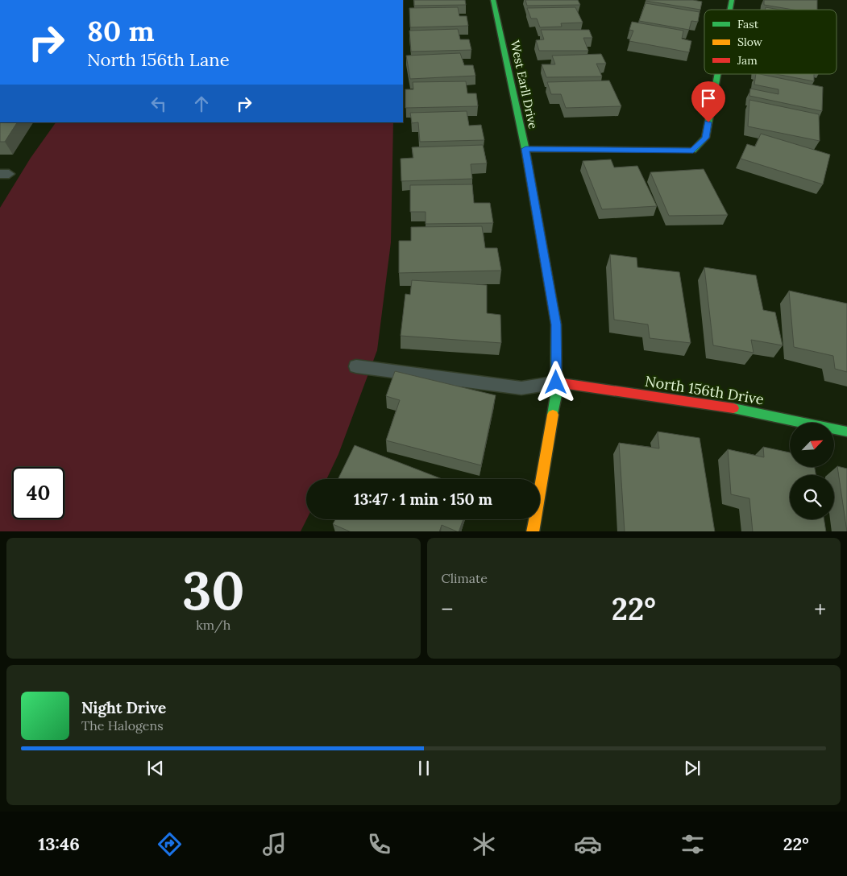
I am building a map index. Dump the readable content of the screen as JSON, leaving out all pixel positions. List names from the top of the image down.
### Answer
{
  "streets": {
    "street": ["West Earll Drive", "North 156th Drive"]
  },
  "crossings": [
    ["West Earll Drive", "North 156th Drive"]
  ],
  "legend": ["Fast", "Slow", "Jam"],
  "north": "top right",
  "page": {
    "turn": ["80 m", "North 156th Lane"],
    "limit": "40",
    "trip": "13:47 · 1 min · 150 m",
    "tile": [
      ["30", "km/h"],
      "Climate"
    ],
    "heat": ["−", "22°", "+"],
    "song": ["Night Drive", "The Halogens"],
    "tabs": ["13:46", "22°"]
  }
}
